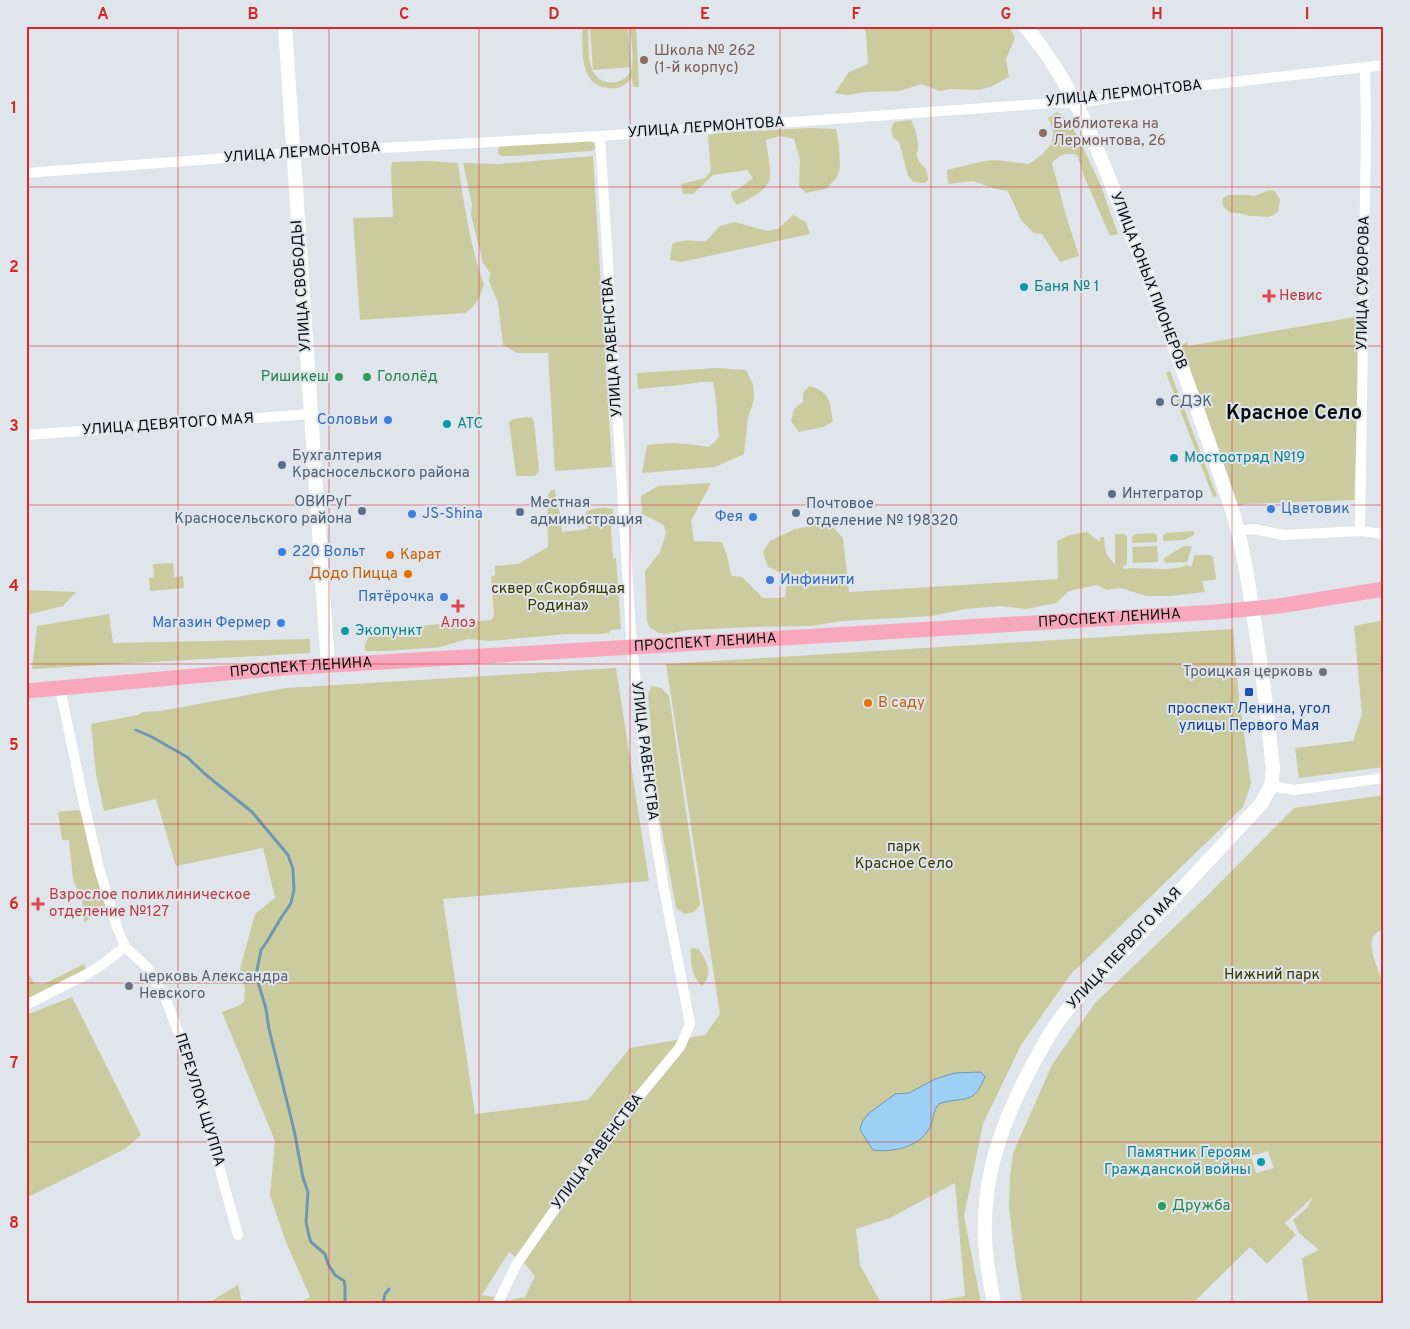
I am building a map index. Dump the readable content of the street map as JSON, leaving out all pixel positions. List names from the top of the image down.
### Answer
{
  "streets": {
    "main road": [
      "УЛИЦА ЮНЫХ ПИОНЕРОВ",
      "УЛИЦА СВОБОДЫ",
      "ПРОСПЕКТ ЛЕНИНА",
      "УЛИЦА ПЕРВОГО МАЯ"
    ],
    "street": [
      "УЛИЦА ЛЕРМОНТОВА",
      "УЛИЦА СУВОРОВА",
      "УЛИЦА РАВЕНСТВА",
      "УЛИЦА ДЕВЯТОГО МАЯ",
      "ПЕРЕУЛОК ЩУППА"
    ]
  },
  "crossings": [
    ["УЛИЦА ЛЕРМОНТОВА", "УЛИЦА ЮНЫХ ПИОНЕРОВ"],
    ["УЛИЦА ЛЕРМОНТОВА", "УЛИЦА СУВОРОВА"],
    ["УЛИЦА ЛЕРМОНТОВА", "УЛИЦА СВОБОДЫ"],
    ["УЛИЦА ЛЕРМОНТОВА", "УЛИЦА РАВЕНСТВА"],
    ["УЛИЦА ЮНЫХ ПИОНЕРОВ", "ПРОСПЕКТ ЛЕНИНА"],
    ["УЛИЦА ЮНЫХ ПИОНЕРОВ", "УЛИЦА ПЕРВОГО МАЯ"],
    ["УЛИЦА СВОБОДЫ", "УЛИЦА ДЕВЯТОГО МАЯ"],
    ["УЛИЦА СВОБОДЫ", "ПРОСПЕКТ ЛЕНИНА"],
    ["УЛИЦА РАВЕНСТВА", "ПРОСПЕКТ ЛЕНИНА"],
    ["ПРОСПЕКТ ЛЕНИНА", "УЛИЦА ПЕРВОГО МАЯ"],
    ["ПРОСПЕКТ ЛЕНИНА", "ПЕРЕУЛОК ЩУППА"]
  ],
  "districts": ["Красное Село"],
  "parks": ["сквер «Скорбящая Родина»", "парк Красное Село", "Нижний парк"],
  "places": {
    "other": [
      "Школа № 262 (1-й корпус)",
      "Библиотека на Лермонтова, 26",
      "Баня № 1",
      "Ришикеш",
      "Гололёд",
      "СДЭК",
      "Соловьи",
      "АТС",
      "Мостоотряд №19",
      "Бухгалтерия Красносельского района",
      "Интегратор",
      "Цветовик",
      "ОВИРуГ Красносельского района",
      "Местная администрация",
      "Почтовое отделение № 198320",
      "JS-Shina",
      "Фея",
      "220 Вольт",
      "Карат",
      "Додо Пицца",
      "Инфинити",
      "Пятёрочка",
      "Магазин Фермер",
      "Экопункт",
      "Троицкая церковь",
      "В саду",
      "церковь Александра Невского",
      "Памятник Героям Гражданской войны",
      "Дружба"
    ],
    "health": ["Невис", "Алоэ", "Взрослое поликлиническое отделение №127"],
    "transit": ["проспект Ленина, угол улицы Первого Мая"]
  },
  "grid": {
    "columns": [
      "A",
      "B",
      "C",
      "D",
      "E",
      "F",
      "G",
      "H",
      "I"
    ],
    "rows": [
      "1",
      "2",
      "3",
      "4",
      "5",
      "6",
      "7",
      "8"
    ]
  }
}
